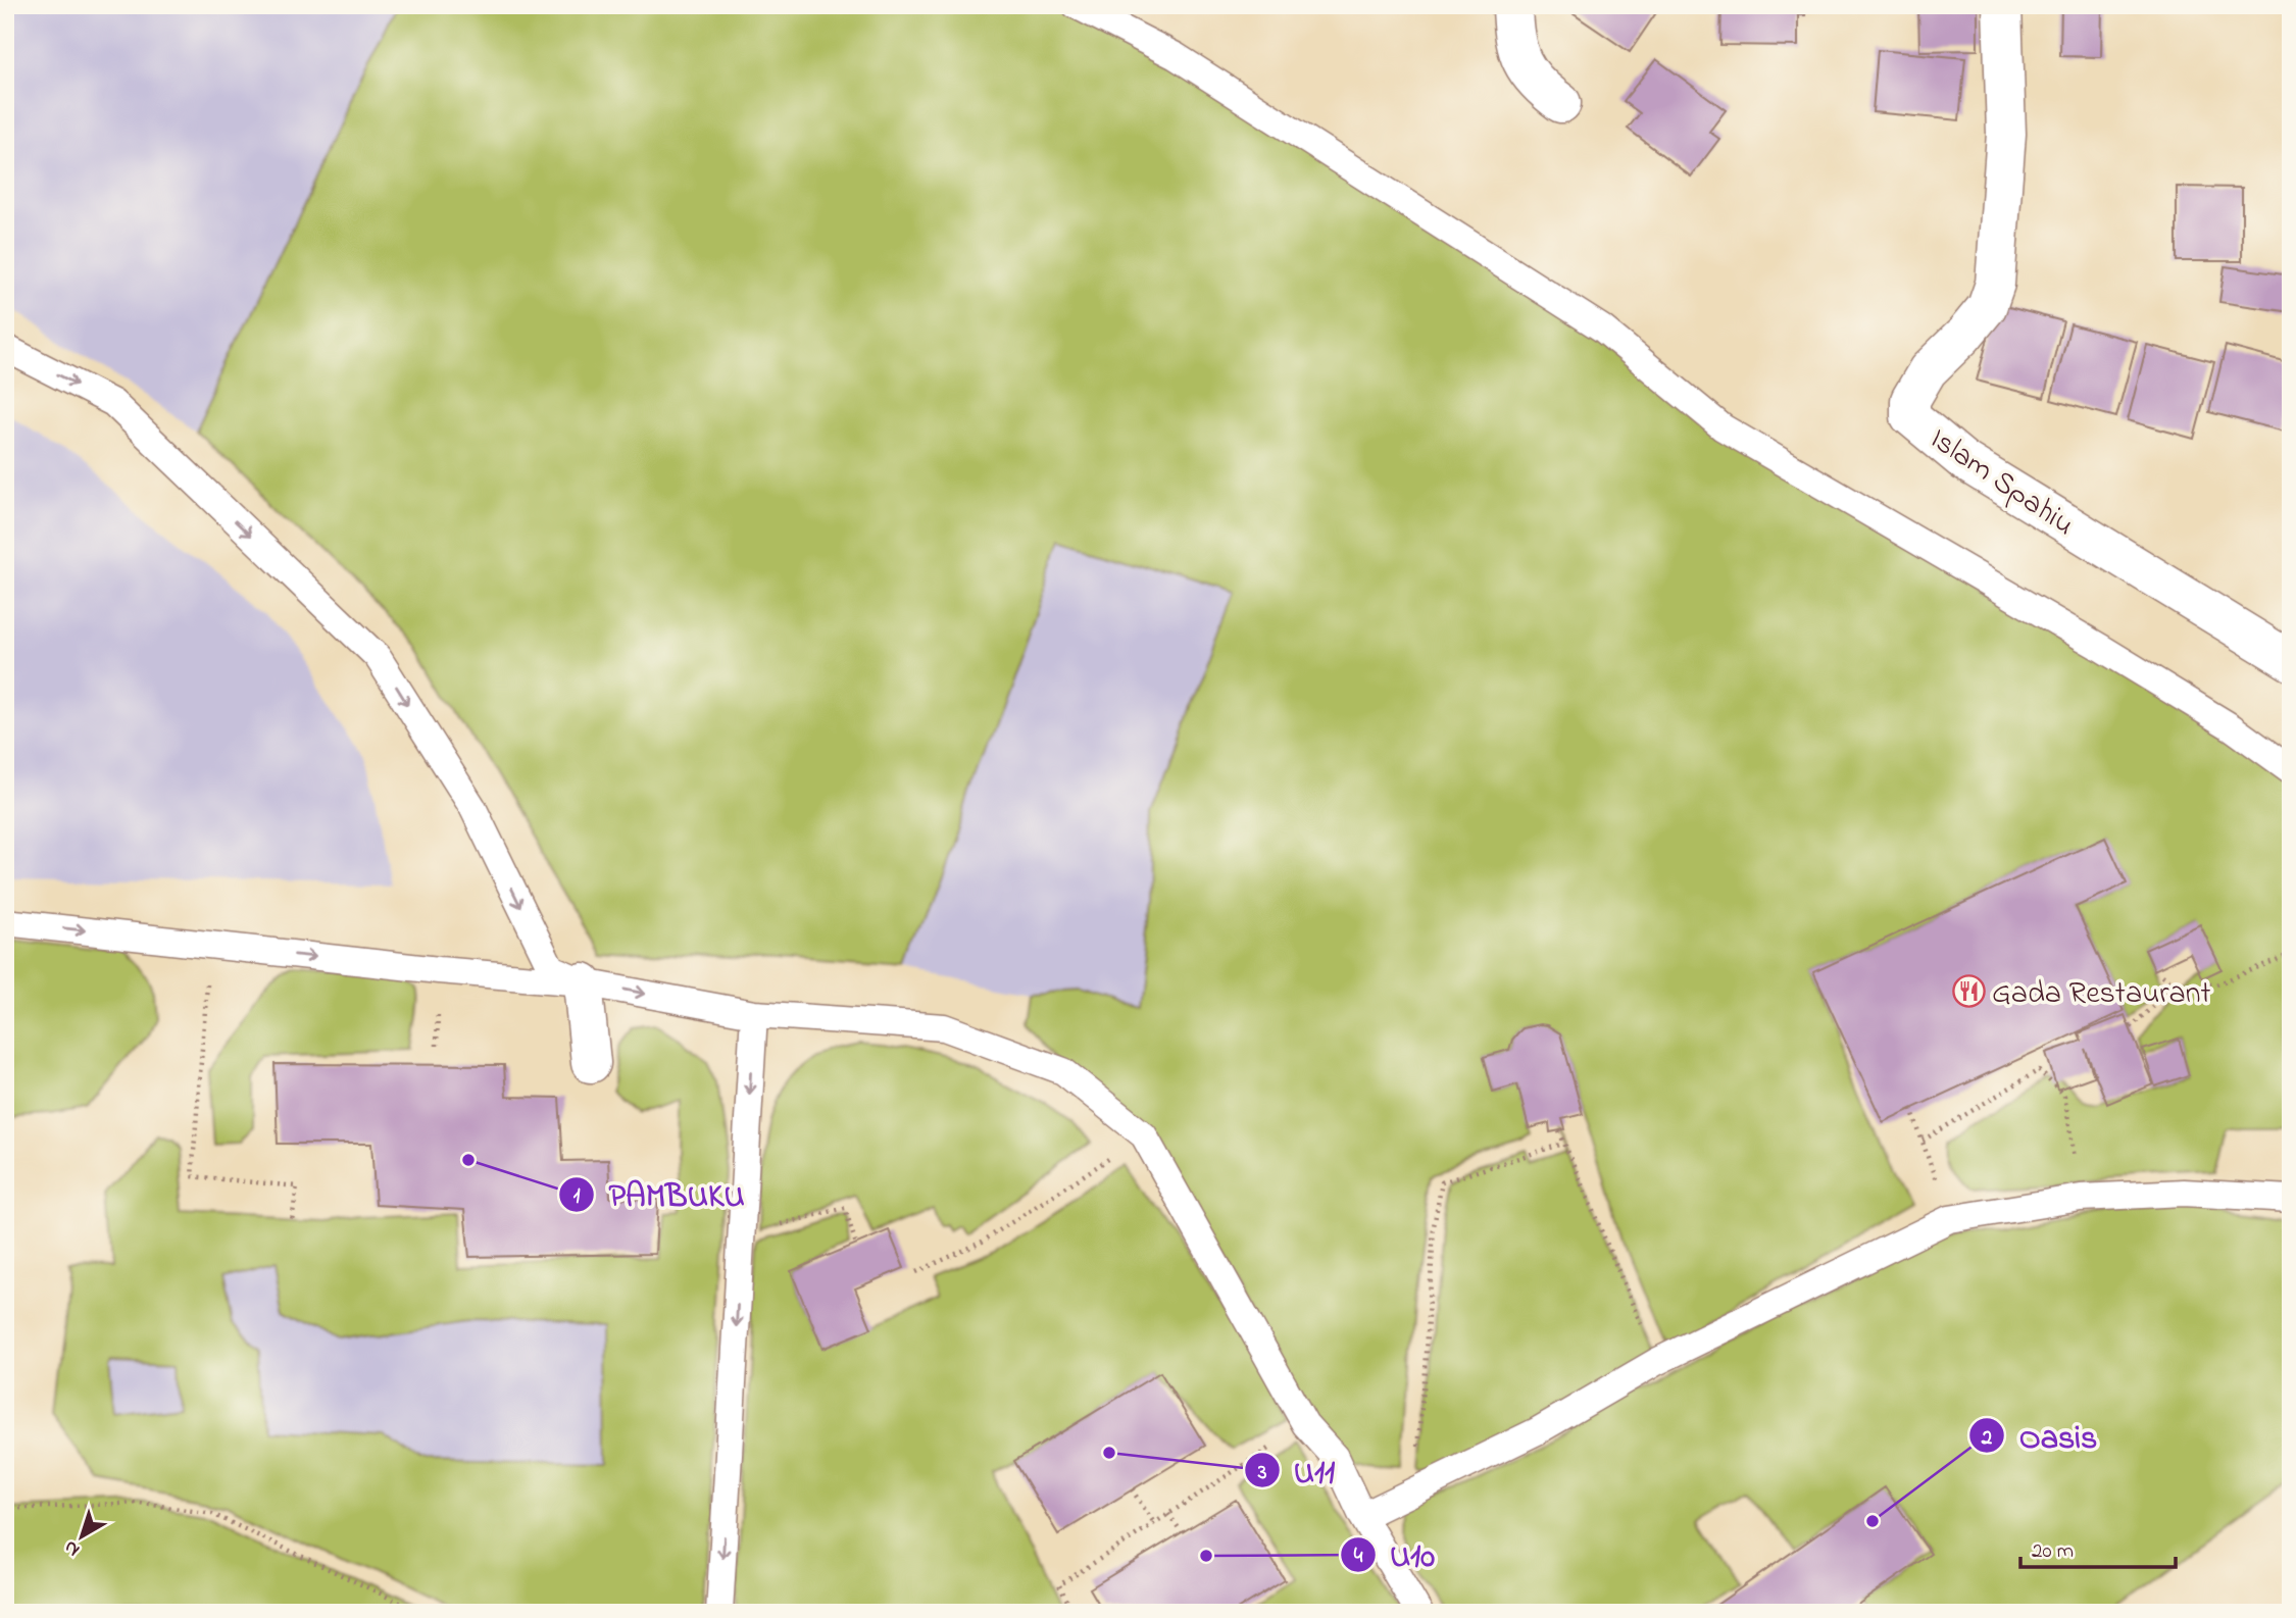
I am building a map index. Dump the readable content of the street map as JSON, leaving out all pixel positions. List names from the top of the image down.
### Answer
{
  "streets": {
    "street": ["Islam Spahiu"]
  },
  "places": {
    "restaurant": ["Gada Restaurant"],
    "other": [
      "PAMBUKU",
      "U11",
      "Oasis",
      "U10"
    ]
  },
  "scale_bar": "20 m",
  "north": "bottom left"
}
